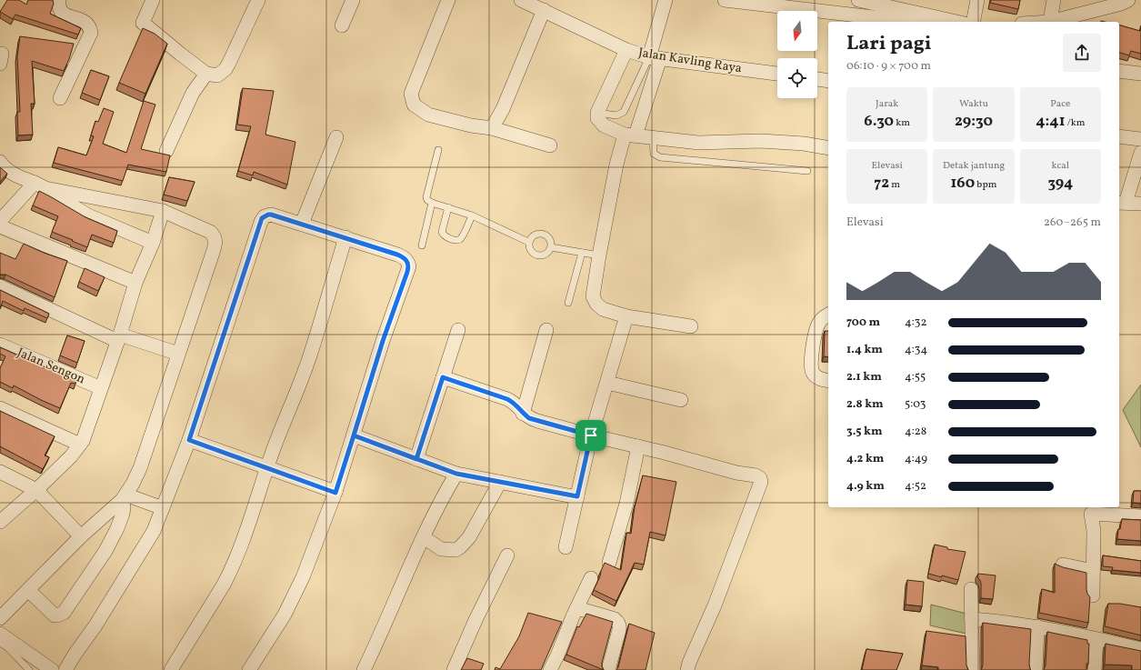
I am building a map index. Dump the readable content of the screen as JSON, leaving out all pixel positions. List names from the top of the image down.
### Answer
{
  "streets": {
    "street": ["Jalan Kavling Raya", "Jalan Sengon"]
  },
  "north": "bottom",
  "page": {
    "heading": ["Lari pagi", "06:10 · 9 × 700 m"],
    "stats": [
      ["Jarak", "6.30 km"],
      ["Waktu", "29:30"],
      ["Pace", "4:41 /km"],
      ["Elevasi", "72 m"],
      ["Detak jantung", "160 bpm"],
      ["kcal", "394"]
    ],
    "chart": ["Elevasi", "260–265 m"],
    "list": [
      {
        "name": "700 m",
        "note": "4:32"
      },
      {
        "name": "1.4 km",
        "note": "4:34"
      },
      {
        "name": "2.1 km",
        "note": "4:55"
      },
      {
        "name": "2.8 km",
        "note": "5:03"
      },
      {
        "name": "3.5 km",
        "note": "4:28"
      },
      {
        "name": "4.2 km",
        "note": "4:49"
      },
      {
        "name": "4.9 km",
        "note": "4:52"
      }
    ]
  }
}
